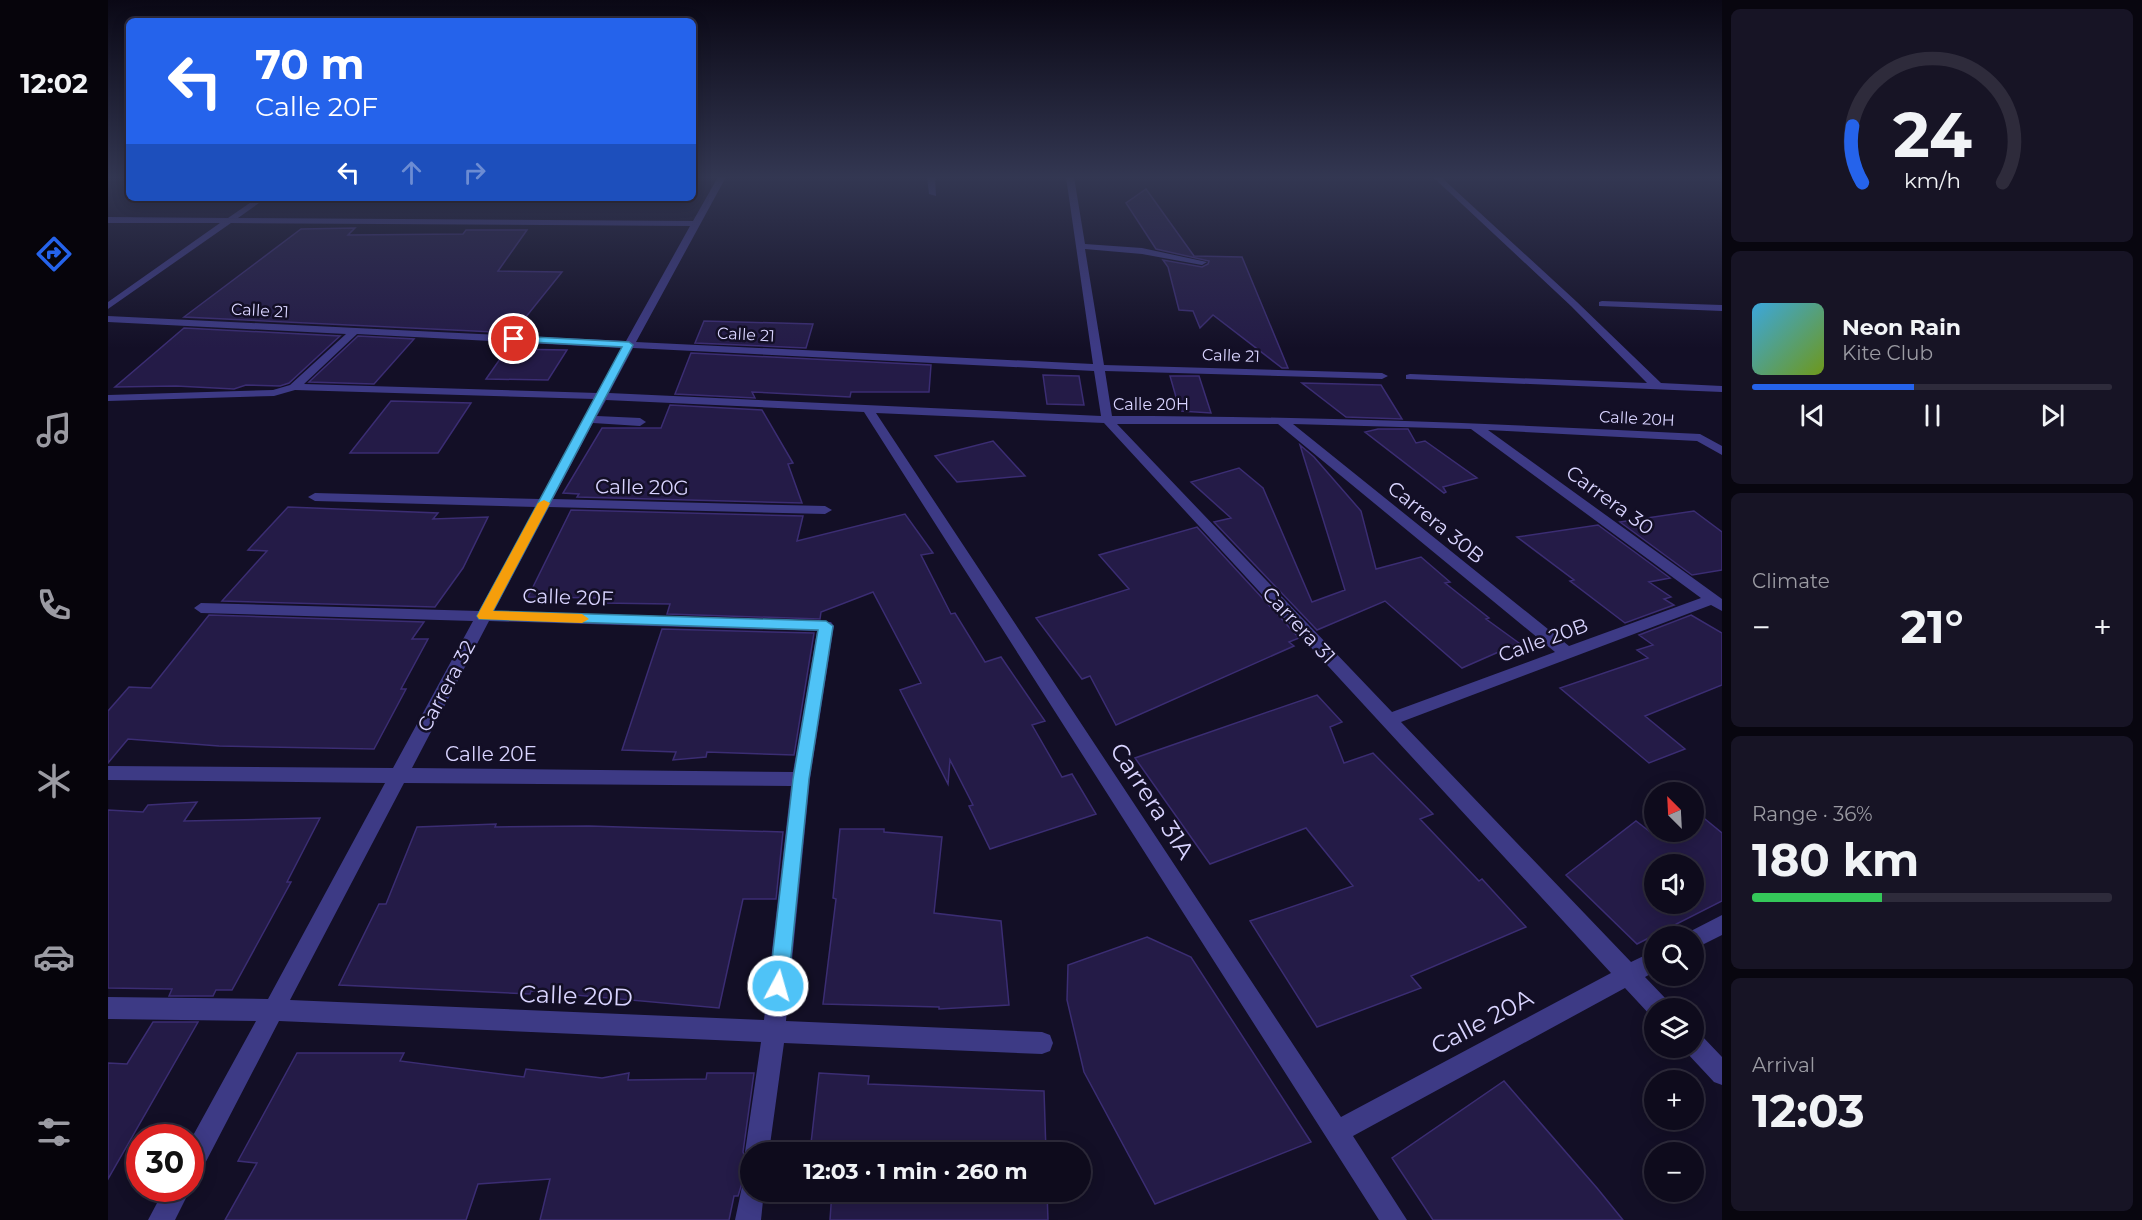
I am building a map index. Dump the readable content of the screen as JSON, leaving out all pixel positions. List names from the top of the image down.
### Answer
{
  "streets": {
    "street": [
      "Calle 21",
      "Calle 20H",
      "Calle 20G",
      "Carrera 30",
      "Carrera 30B",
      "Calle 20F",
      "Carrera 31",
      "Calle 20B",
      "Carrera 32",
      "Calle 20E",
      "Carrera 31A",
      "Calle 20D",
      "Calle 20A"
    ]
  },
  "crossings": [
    ["Calle 21", "Carrera 32"],
    ["Calle 20H", "Carrera 30"],
    ["Calle 20H", "Carrera 30B"],
    ["Calle 20H", "Carrera 31"],
    ["Calle 20H", "Carrera 32"],
    ["Calle 20H", "Carrera 31A"],
    ["Calle 20G", "Carrera 32"],
    ["Carrera 30", "Calle 20B"],
    ["Carrera 30B", "Calle 20B"],
    ["Calle 20F", "Carrera 32"],
    ["Calle 20F", "Calle 20E"],
    ["Carrera 31", "Calle 20B"],
    ["Carrera 31", "Calle 20A"],
    ["Carrera 32", "Calle 20E"],
    ["Carrera 32", "Calle 20D"],
    ["Carrera 31A", "Calle 20A"]
  ],
  "north": "top left",
  "page": {
    "tabs": "12:02",
    "turn": ["70 m", "Calle 20F"],
    "song": ["Neon Rain", "Kite Club"],
    "tile": [
      "Climate",
      ["Range · 36%", "180 km"],
      ["Arrival", "12:03"]
    ],
    "heat": ["−", "21°", "+"],
    "map_buttons": ["+", "−"],
    "limit": "30",
    "trip": "12:03 · 1 min · 260 m",
    "gauge": ["24", "km/h"]
  }
}
